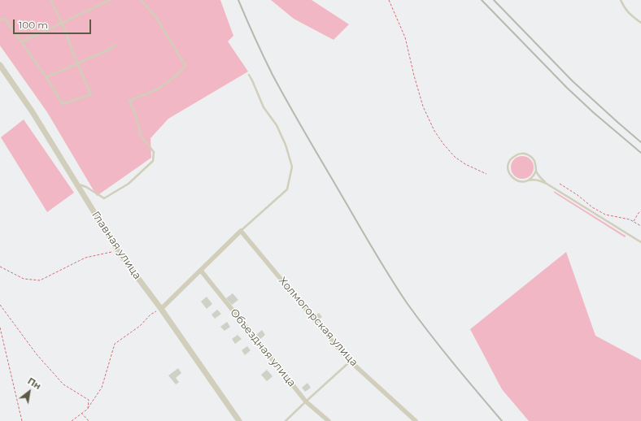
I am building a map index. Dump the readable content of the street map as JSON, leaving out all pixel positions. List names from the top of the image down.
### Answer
{
  "streets": {
    "street": ["Главная улица", "Холмогорская улица", "Объездная улица"]
  },
  "scale_bar": "100 m",
  "north": "top right"
}
